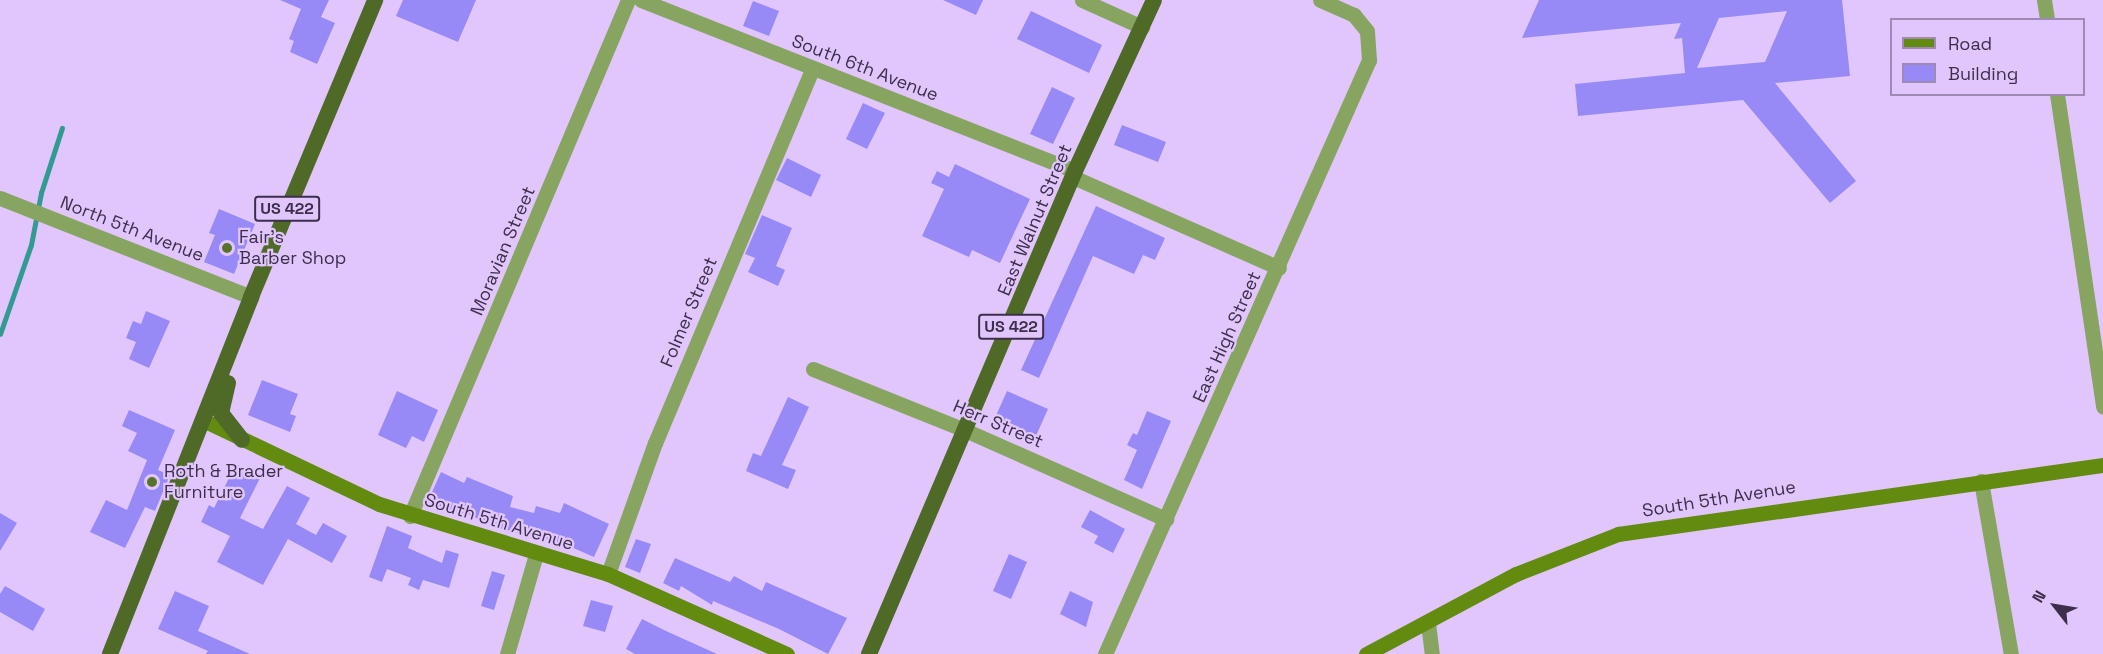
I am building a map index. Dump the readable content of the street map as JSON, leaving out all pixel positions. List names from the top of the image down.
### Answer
{
  "streets": {
    "highway": ["US 422", "East Walnut Street"],
    "main road": ["South 5th Avenue"],
    "street": [
      "South 6th Avenue",
      "North 5th Avenue",
      "Moravian Street",
      "Folmer Street",
      "East High Street",
      "Herr Street"
    ]
  },
  "crossings": [
    ["South 6th Avenue", "East Walnut Street"],
    ["South 6th Avenue", "Folmer Street"],
    ["South 6th Avenue", "East High Street"],
    ["US 422", "North 5th Avenue"],
    ["US 422", "South 5th Avenue"],
    ["East Walnut Street", "Herr Street"],
    ["Moravian Street", "South 5th Avenue"],
    ["Folmer Street", "South 5th Avenue"],
    ["East High Street", "Herr Street"]
  ],
  "places": ["Fair's Barber Shop", "Roth & Brader Furniture"],
  "legend": ["Road", "Building"],
  "north": "top left"
}
